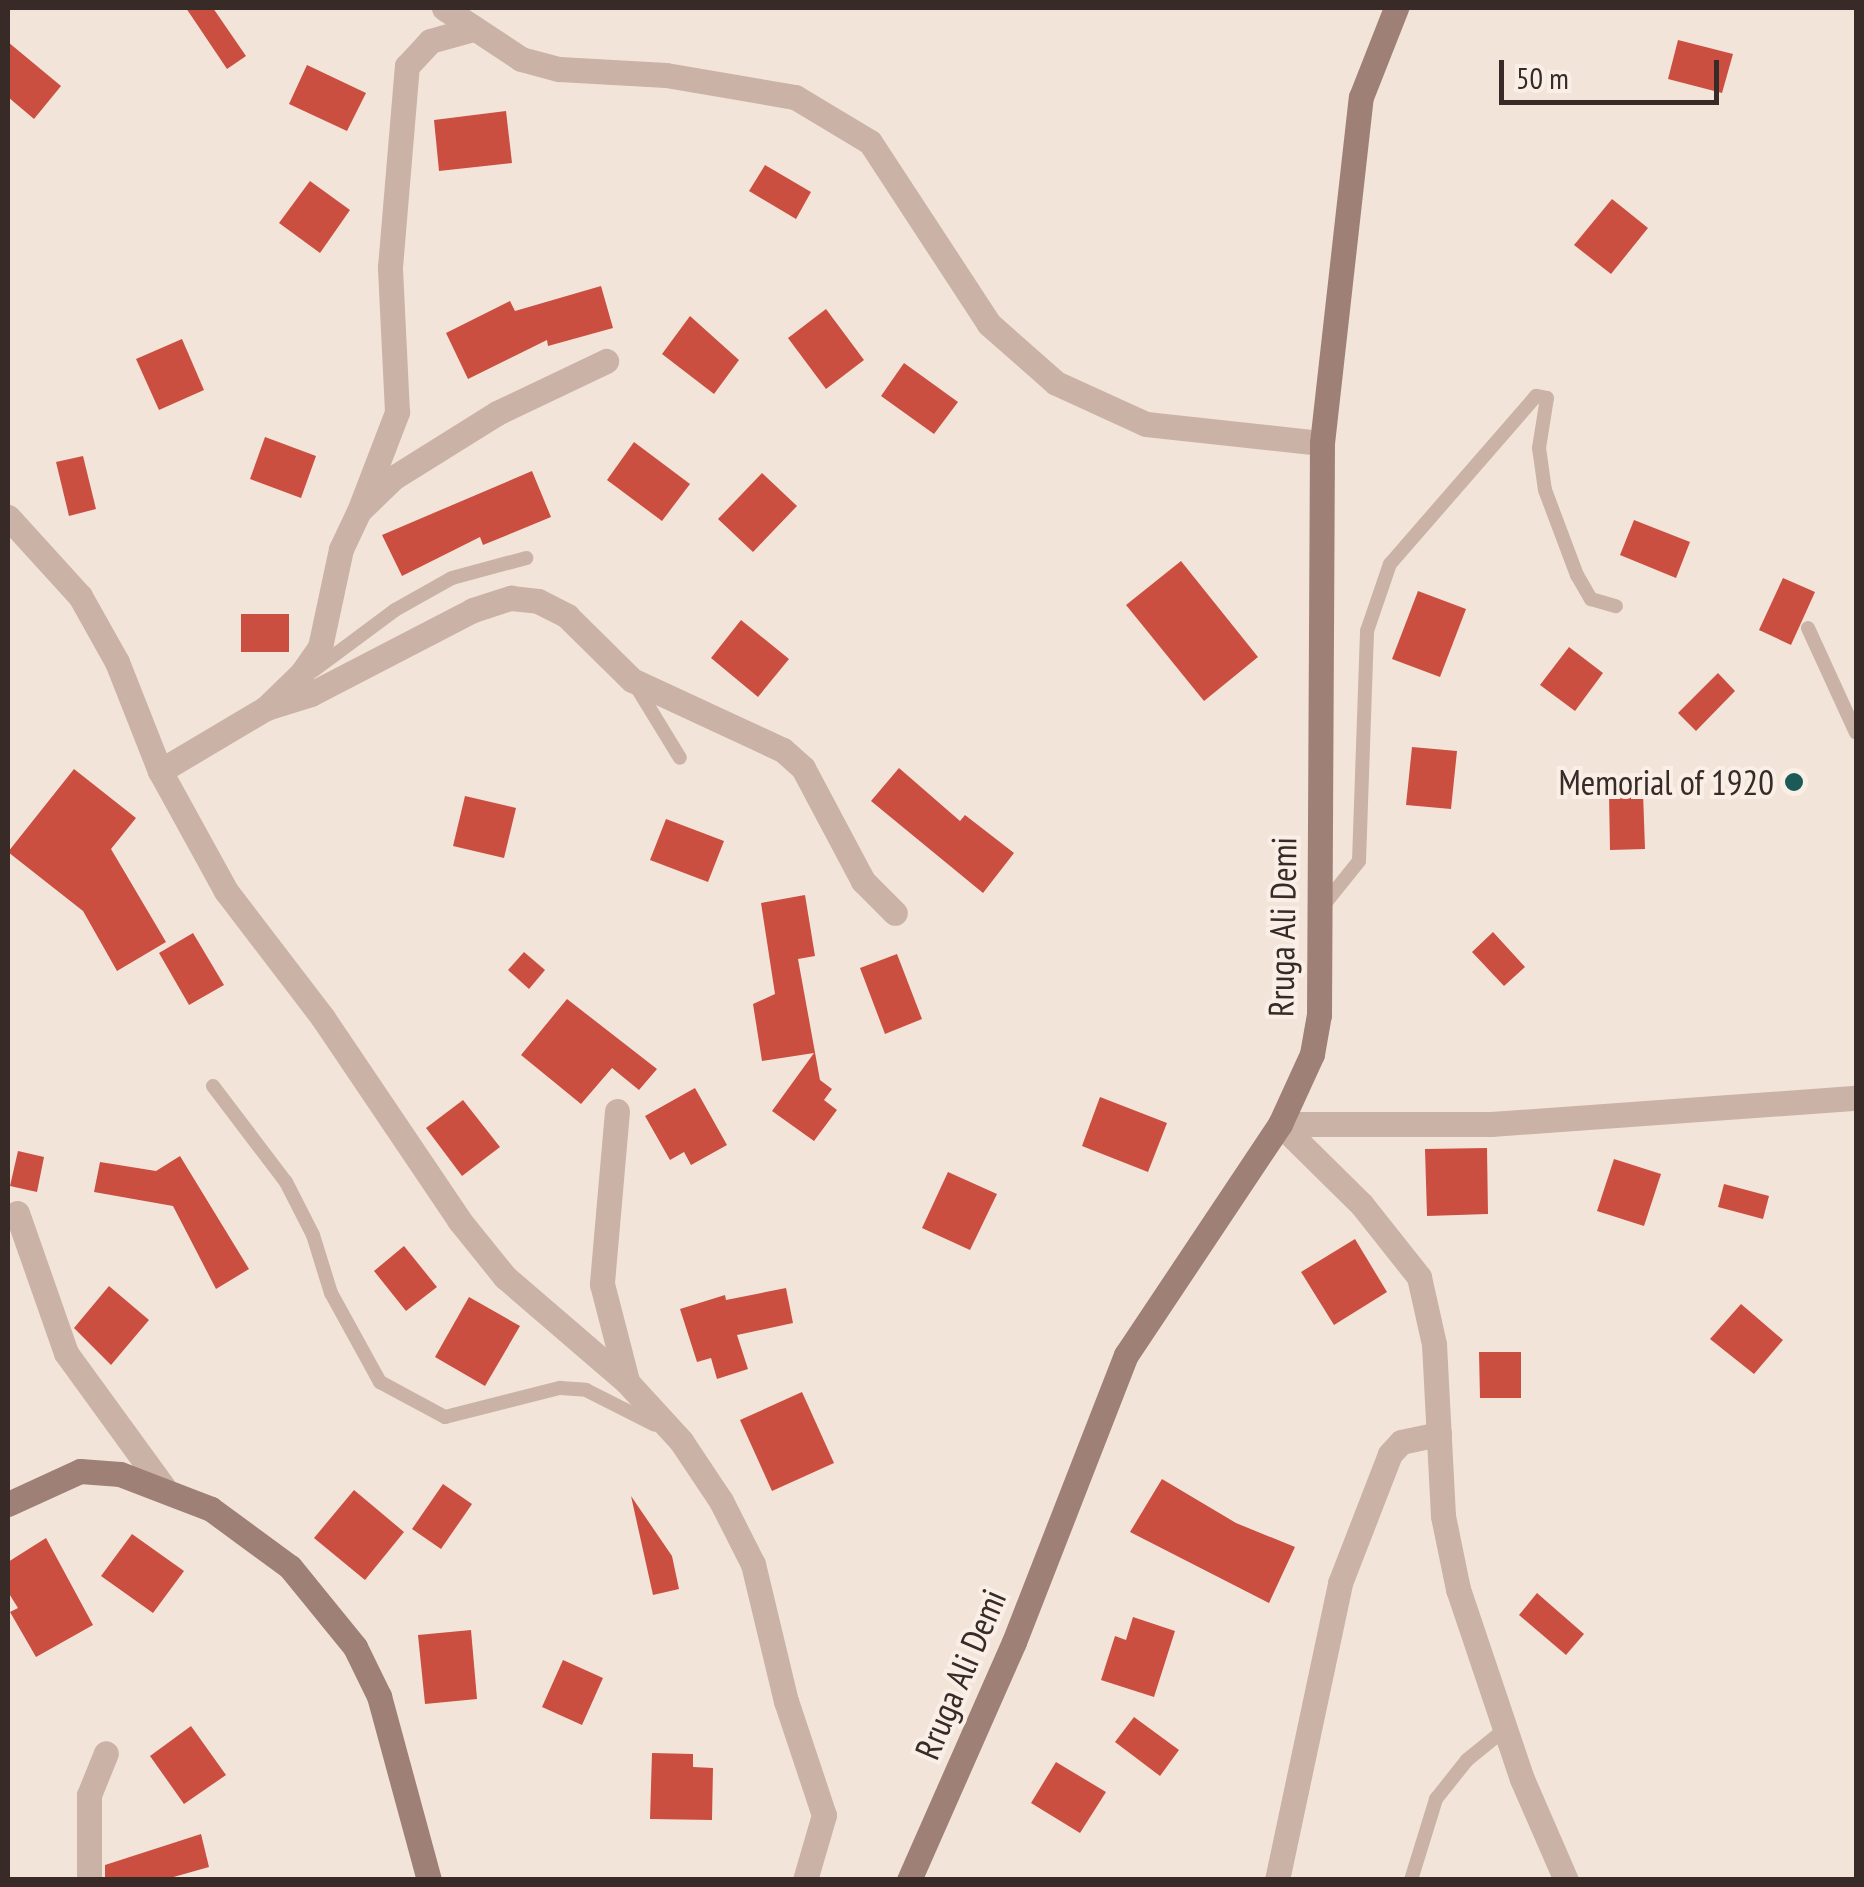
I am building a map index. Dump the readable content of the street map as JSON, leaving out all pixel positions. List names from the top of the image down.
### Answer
{
  "streets": {
    "main road": ["Rruga Ali Demi"]
  },
  "places": ["Memorial of 1920"],
  "scale_bar": "50 m"
}
